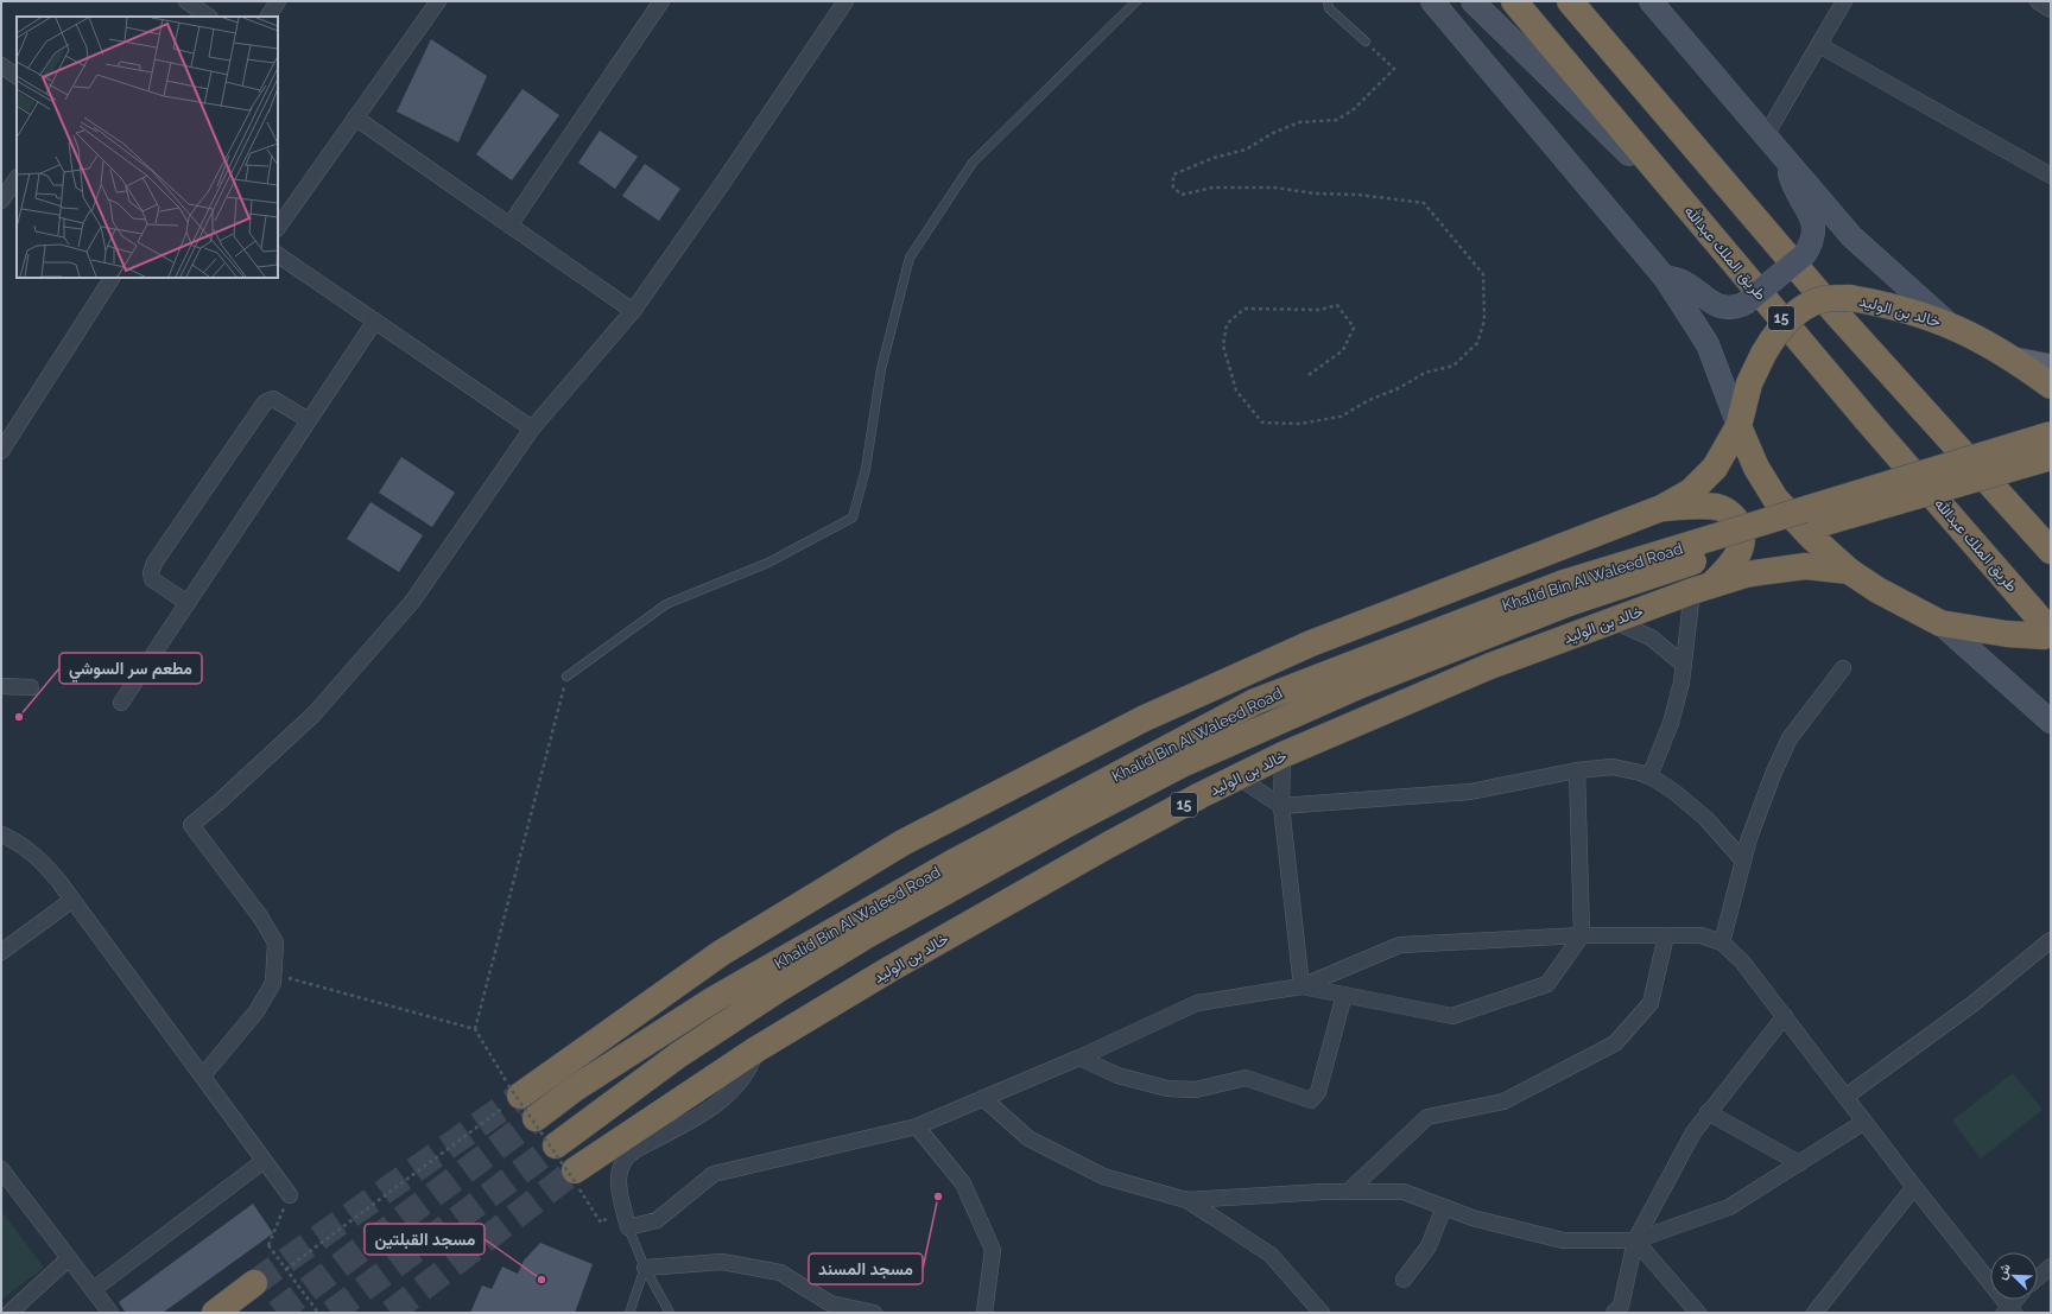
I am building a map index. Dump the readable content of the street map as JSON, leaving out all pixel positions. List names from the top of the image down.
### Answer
{
  "streets": {
    "highway": [
      "طريق الملك عبدالله",
      "خالد بن الوليد",
      "15",
      "Khalid Bin Al Waleed Road"
    ]
  },
  "crossings": [
    ["طريق الملك عبدالله", "15"],
    ["خالد بن الوليد", "15"]
  ],
  "places": ["مطعم سر السوشي", "مسجد المسند", "مسجد القبلتين"],
  "north": "top left"
}
